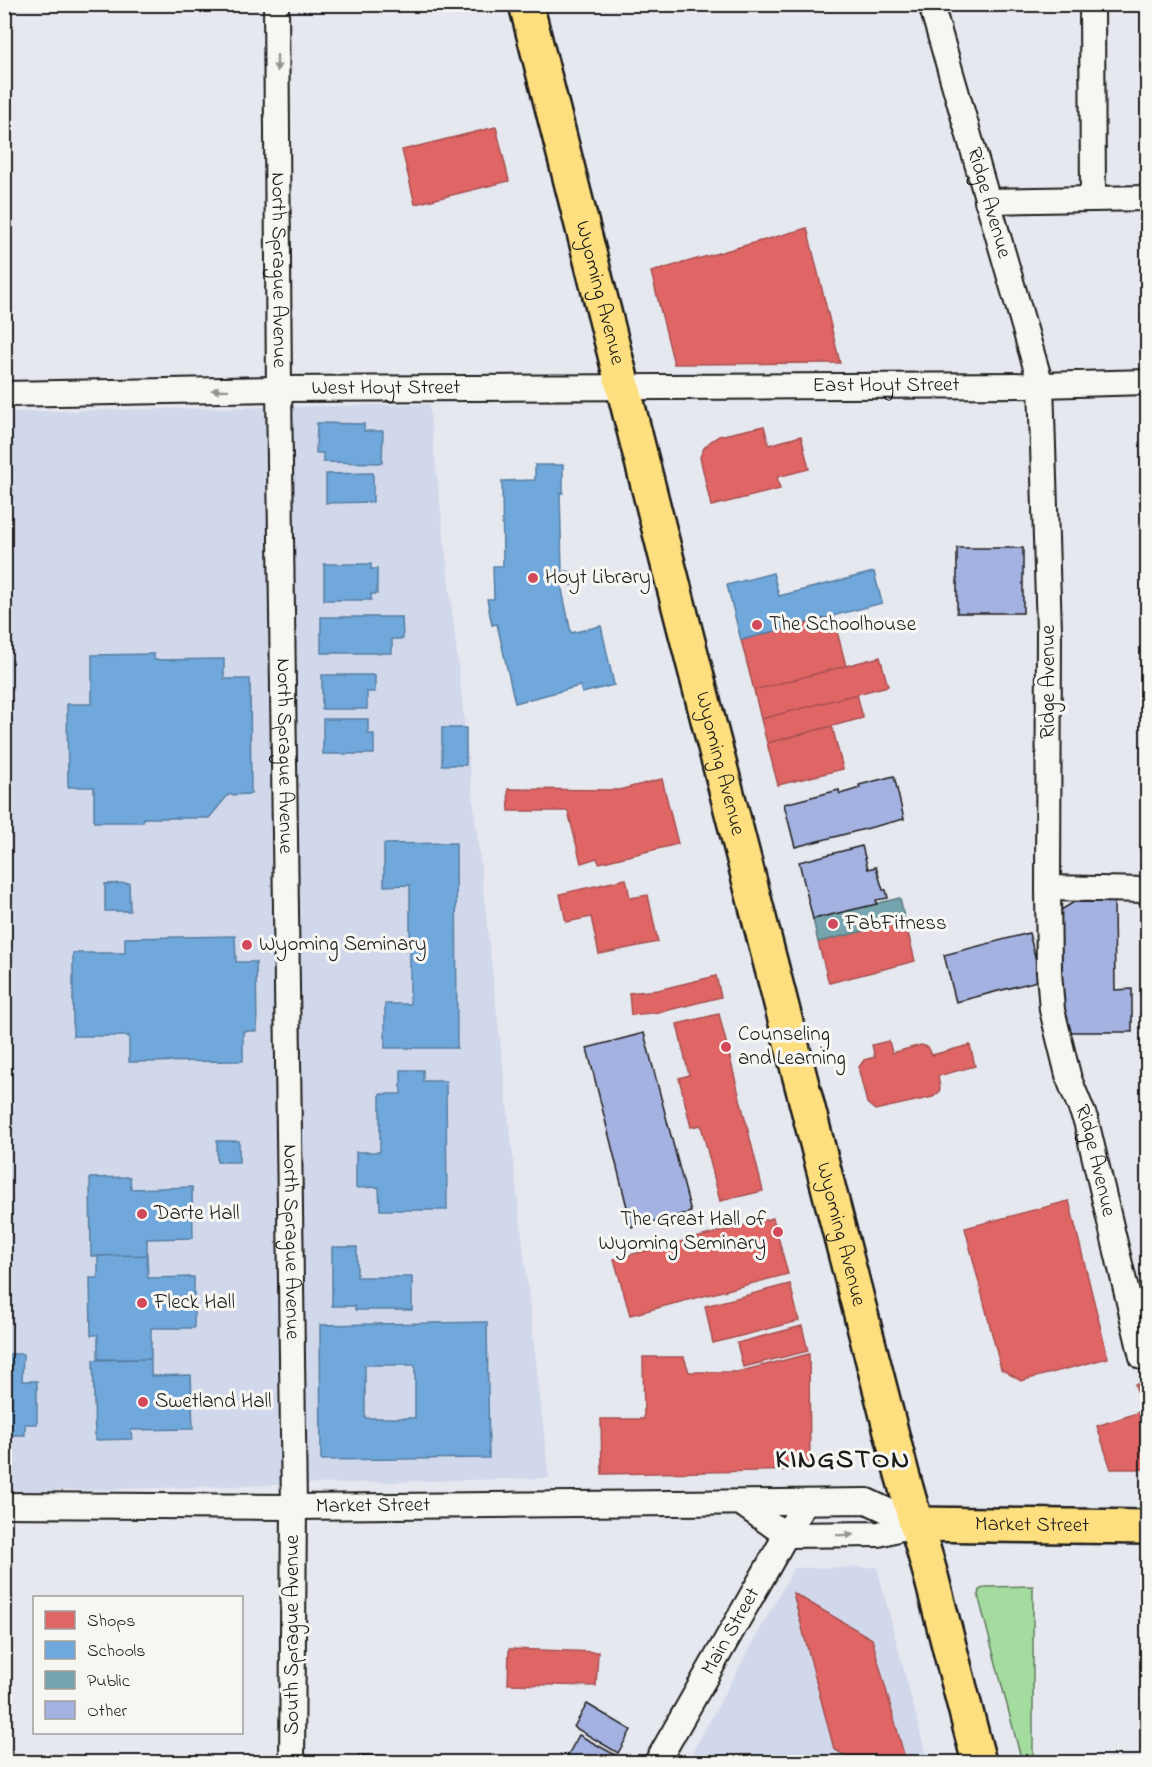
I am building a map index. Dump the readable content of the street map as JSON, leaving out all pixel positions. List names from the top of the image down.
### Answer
{
  "streets": {
    "main road": ["Wyoming Avenue", "Market Street"],
    "street": [
      "Ridge Avenue",
      "North Sprague Avenue",
      "East Hoyt Street",
      "West Hoyt Street",
      "Main Street",
      "South Sprague Avenue"
    ]
  },
  "crossings": [
    ["Ridge Avenue", "East Hoyt Street"],
    ["North Sprague Avenue", "West Hoyt Street"],
    ["North Sprague Avenue", "Market Street"],
    ["North Sprague Avenue", "South Sprague Avenue"],
    ["Wyoming Avenue", "East Hoyt Street"],
    ["Wyoming Avenue", "West Hoyt Street"],
    ["Wyoming Avenue", "Market Street"],
    ["East Hoyt Street", "West Hoyt Street"],
    ["Market Street", "Main Street"],
    ["Market Street", "South Sprague Avenue"]
  ],
  "one_way": ["West Hoyt Street"],
  "districts": ["KINGSTON"],
  "places": [
    "Hoyt Library",
    "The Schoolhouse",
    "FabFitness",
    "Wyoming Seminary",
    "Counseling and Learning",
    "Darte Hall",
    "The Great Hall of Wyoming Seminary",
    "Fleck Hall",
    "Swetland Hall"
  ],
  "legend": [
    "Shops",
    "Schools",
    "Public",
    "Other"
  ]
}
